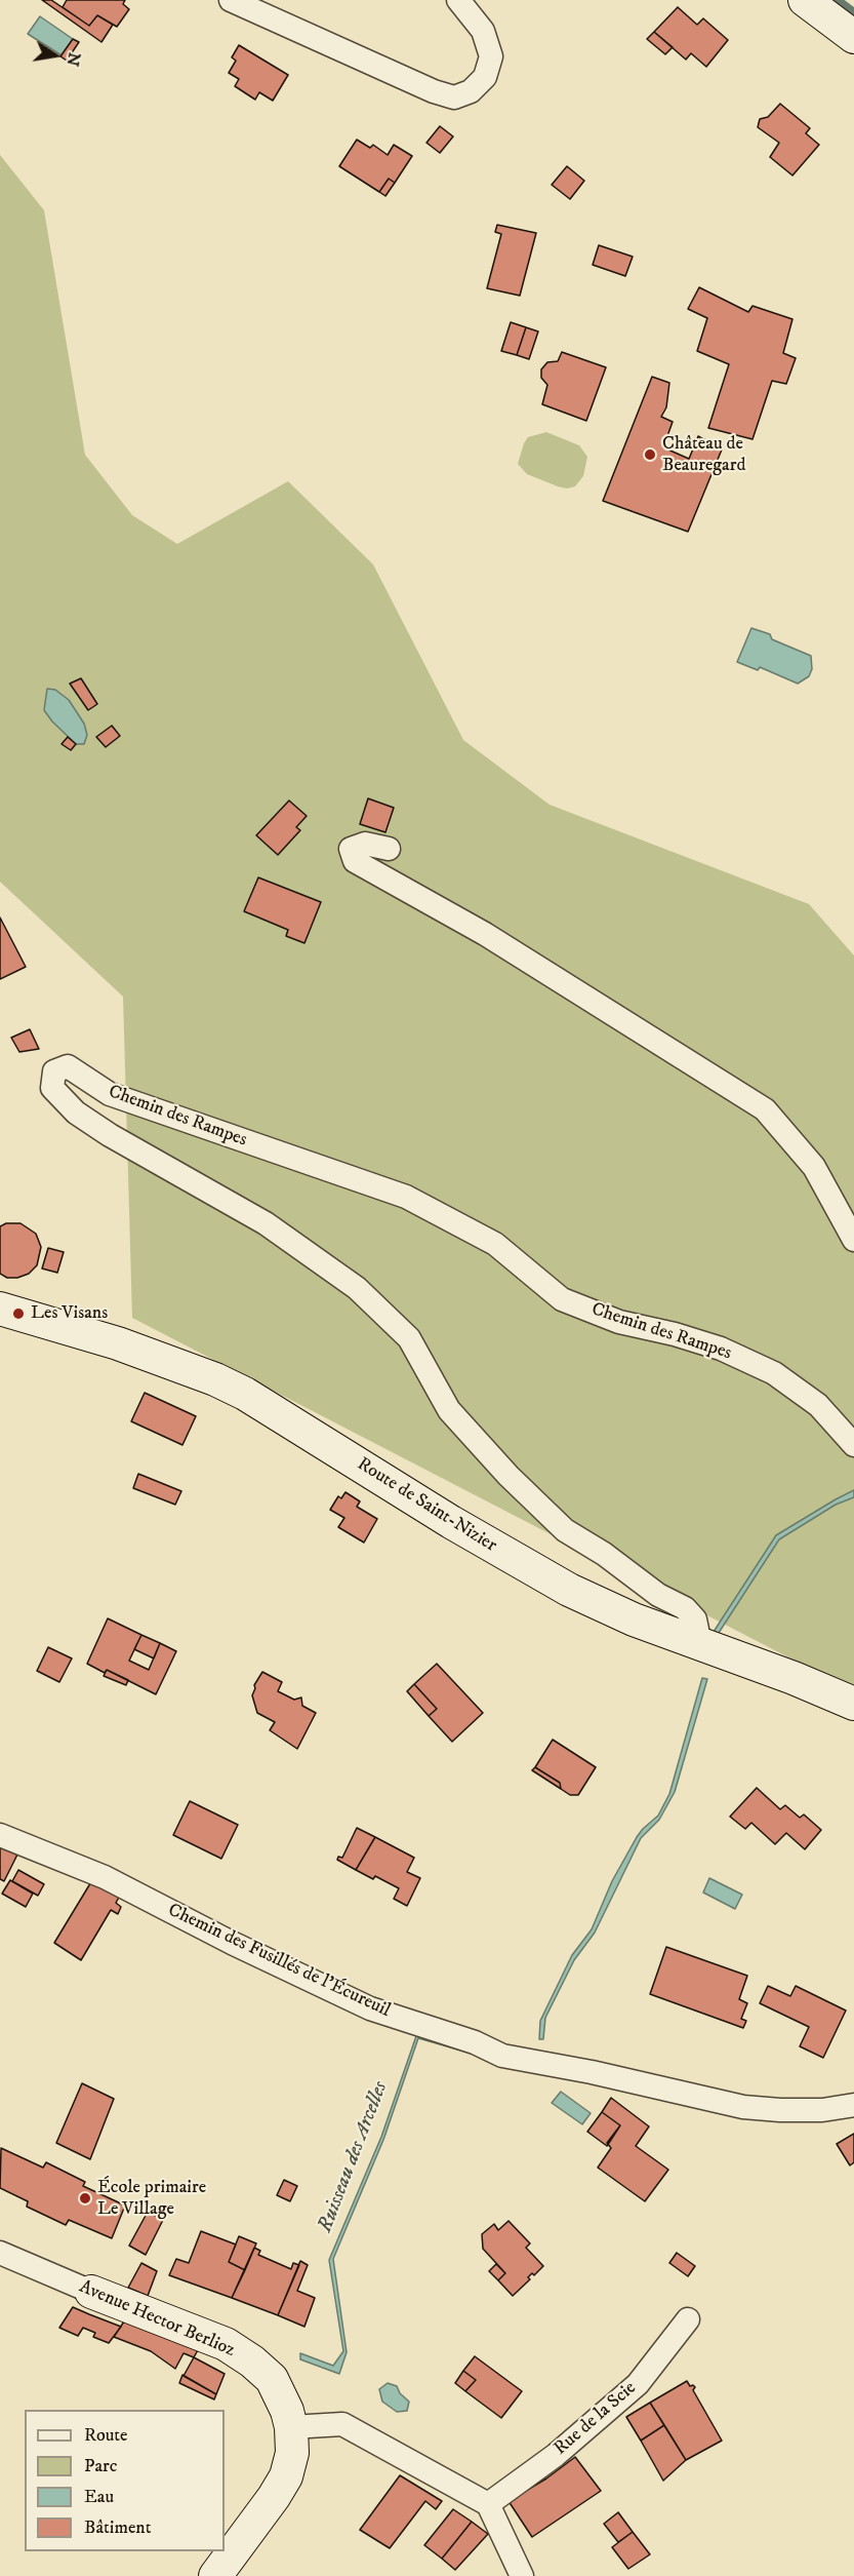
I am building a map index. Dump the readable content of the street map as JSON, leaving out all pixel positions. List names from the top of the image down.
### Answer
{
  "streets": {
    "main road": ["Route de Saint-Nizier", "Avenue Hector Berlioz"],
    "street": ["Chemin des Rampes", "Chemin des Fusillés de l'Écureuil", "Rue de la Scie"]
  },
  "crossings": [
    ["Chemin des Rampes", "Route de Saint-Nizier"]
  ],
  "water": ["Ruisseau des Arcelles"],
  "places": ["Château de Beauregard", "Les Visans", "École primaire Le Village"],
  "legend": [
    "Route",
    "Parc",
    "Eau",
    "Bâtiment"
  ],
  "north": "right"
}
